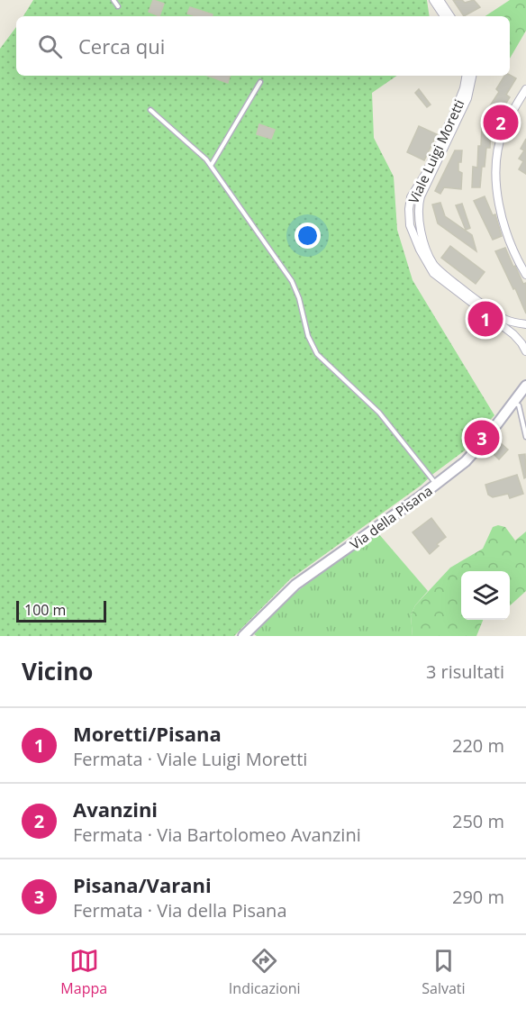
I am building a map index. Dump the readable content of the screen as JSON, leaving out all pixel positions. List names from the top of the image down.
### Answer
{
  "streets": {
    "main road": ["Via della Pisana"],
    "street": ["Viale Luigi Moretti"]
  },
  "scale_bar": "100 m",
  "page": {
    "search": "Cerca qui",
    "pins": ["2", "1", "3"],
    "scale": "100 m",
    "heading": ["Vicino", "3 risultati"],
    "list": [
      {
        "mark": "1",
        "name": "Moretti/Pisana",
        "note": "Fermata · Viale Luigi Moretti",
        "value": "220 m"
      },
      {
        "mark": "2",
        "name": "Avanzini",
        "note": "Fermata · Via Bartolomeo Avanzini",
        "value": "250 m"
      },
      {
        "mark": "3",
        "name": "Pisana/Varani",
        "note": "Fermata · Via della Pisana",
        "value": "290 m"
      }
    ],
    "nav": ["Mappa", "Indicazioni", "Salvati"]
  }
}
